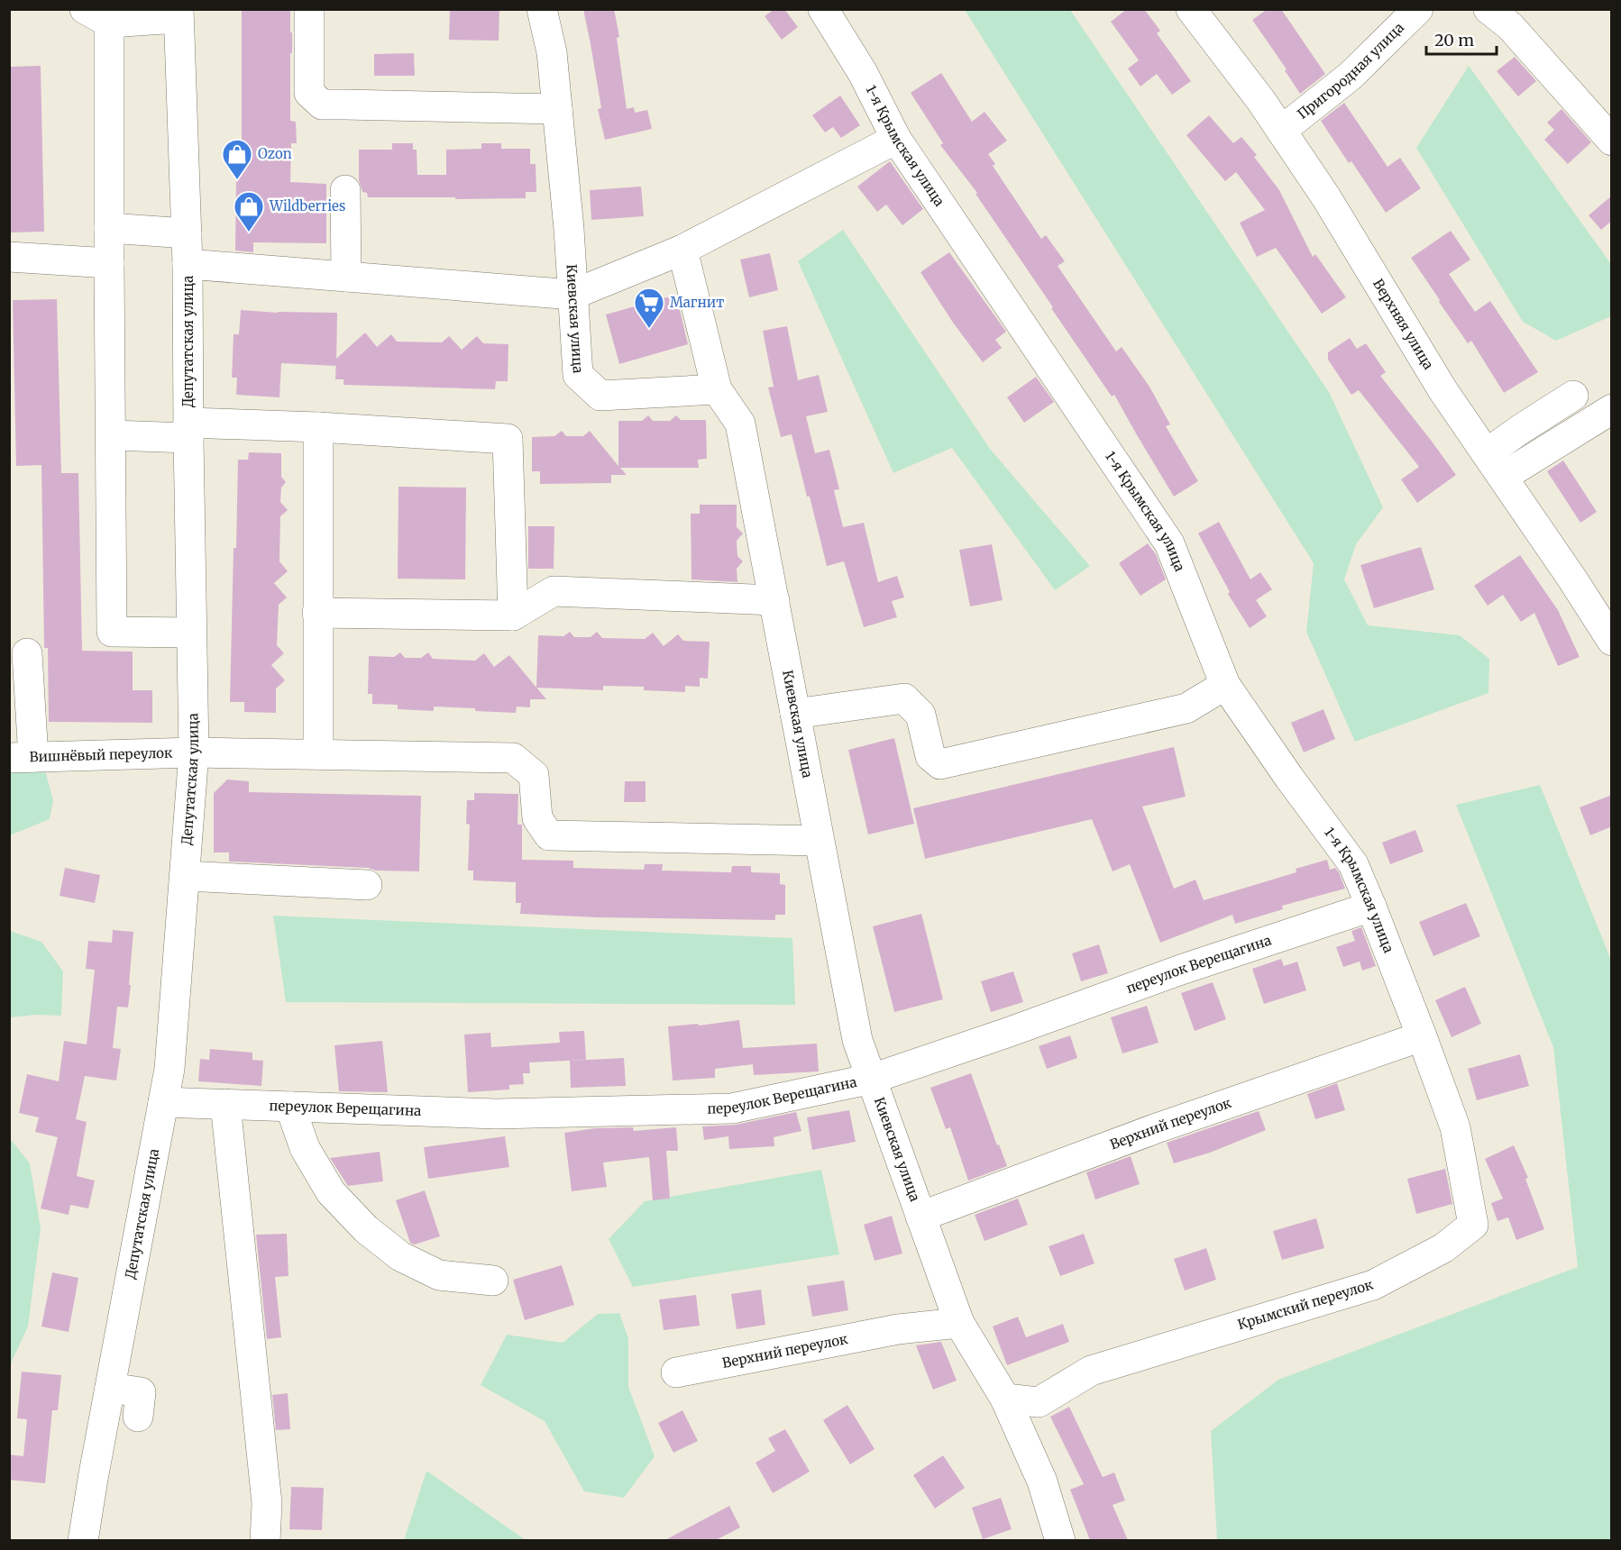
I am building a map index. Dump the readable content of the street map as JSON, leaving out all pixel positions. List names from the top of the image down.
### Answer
{
  "streets": {
    "street": [
      "Пригородная улица",
      "1-я Крымская улица",
      "Киевская улица",
      "Верхняя улица",
      "Депутатская улица",
      "Вишнёвый переулок",
      "переулок Верещагина",
      "Верхний переулок",
      "Крымский переулок"
    ]
  },
  "crossings": [
    ["Пригородная улица", "Верхняя улица"],
    ["1-я Крымская улица", "переулок Верещагина"],
    ["1-я Крымская улица", "Верхний переулок"],
    ["1-я Крымская улица", "Крымский переулок"],
    ["Киевская улица", "Вишнёвый переулок"],
    ["Киевская улица", "переулок Верещагина"],
    ["Киевская улица", "Верхний переулок"],
    ["Киевская улица", "Крымский переулок"],
    ["Депутатская улица", "Вишнёвый переулок"],
    ["Депутатская улица", "переулок Верещагина"],
    ["Верхний переулок", "Крымский переулок"]
  ],
  "places": {
    "shop": ["Ozon", "Wildberries"],
    "supermarket": ["Магнит"]
  },
  "scale_bar": "20 m"
}
